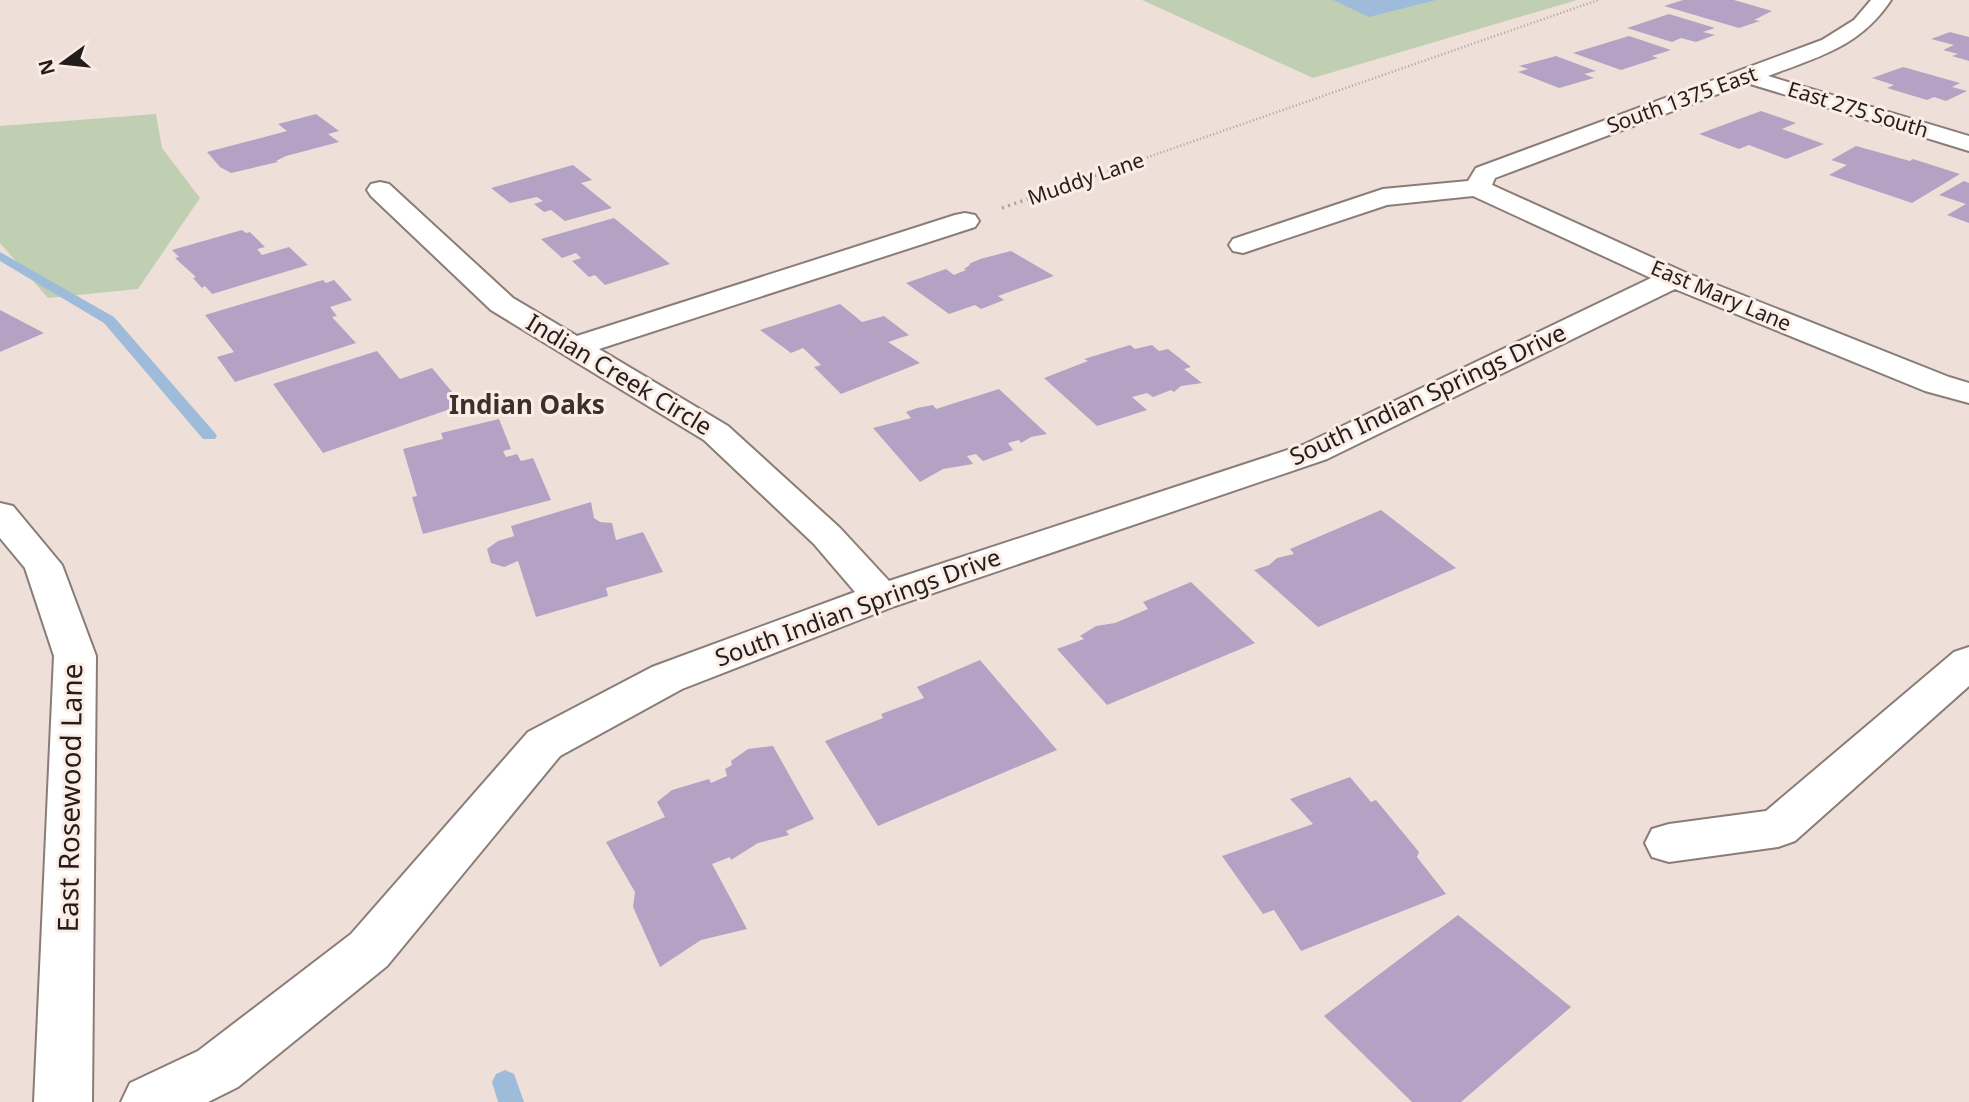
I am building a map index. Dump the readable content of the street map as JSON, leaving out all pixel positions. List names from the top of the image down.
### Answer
{
  "streets": {
    "street": [
      "South 1375 East",
      "East 275 South",
      "East Mary Lane",
      "Indian Creek Circle",
      "South Indian Springs Drive",
      "East Rosewood Lane"
    ],
    "path": ["Muddy Lane"]
  },
  "crossings": [
    ["South 1375 East", "East 275 South"],
    ["South 1375 East", "East Mary Lane"],
    ["East Mary Lane", "South Indian Springs Drive"],
    ["Indian Creek Circle", "South Indian Springs Drive"]
  ],
  "districts": ["Indian Oaks"],
  "north": "left"
}
